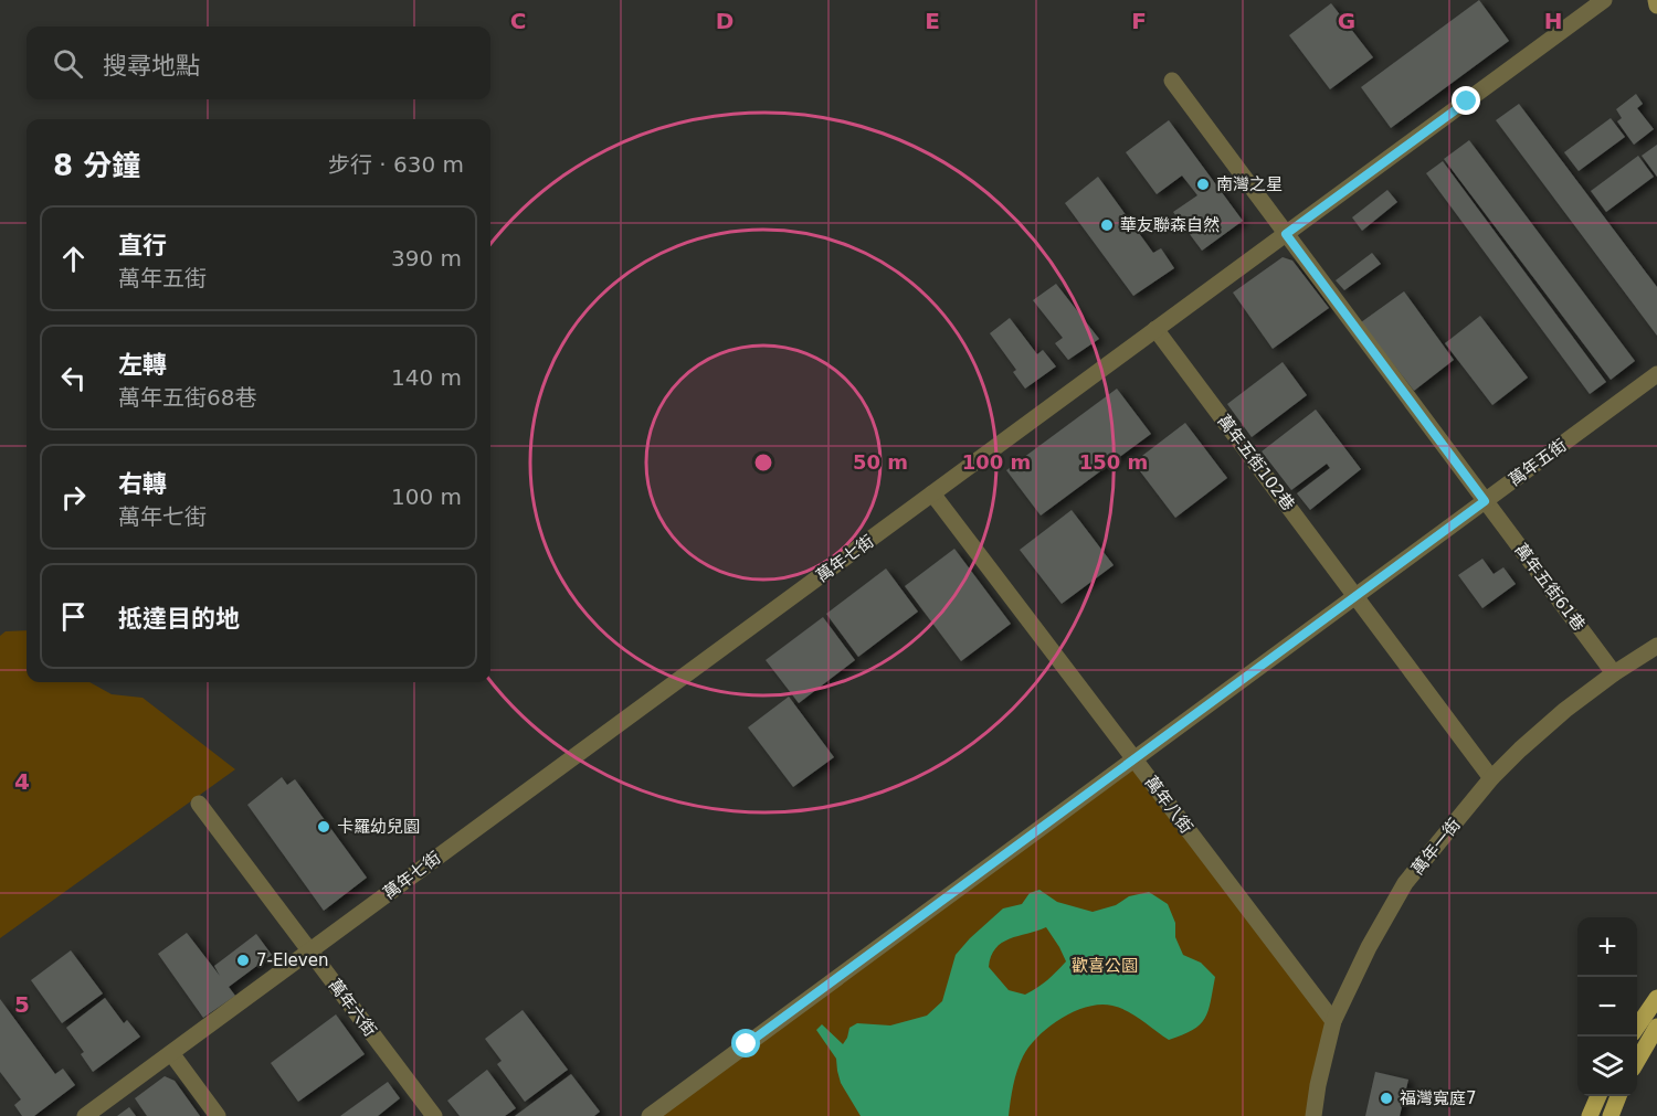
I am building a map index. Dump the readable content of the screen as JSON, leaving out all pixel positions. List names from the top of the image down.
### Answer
{
  "streets": {
    "street": [
      "萬年五街102巷",
      "萬年五街",
      "萬年七街",
      "萬年五街61巷",
      "萬年八街",
      "萬年一街",
      "萬年六街"
    ]
  },
  "crossings": [
    ["萬年五街102巷", "萬年五街"],
    ["萬年五街102巷", "萬年七街"],
    ["萬年五街102巷", "萬年一街"],
    ["萬年五街", "萬年五街61巷"],
    ["萬年五街", "萬年八街"],
    ["萬年七街", "萬年五街61巷"],
    ["萬年七街", "萬年八街"],
    ["萬年七街", "萬年六街"],
    ["萬年五街61巷", "萬年一街"],
    ["萬年八街", "萬年一街"]
  ],
  "parks": ["歡喜公園"],
  "places": [
    "南灣之星",
    "華友聯森自然",
    "卡羅幼兒園",
    "7-Eleven",
    "福灣寬庭7"
  ],
  "page": {
    "search": "搜尋地點",
    "heading": ["8 分鐘", "步行 · 630 m"],
    "list": [
      ["直行", "萬年五街", "390 m"],
      ["左轉", "萬年五街68巷", "140 m"],
      ["右轉", "萬年七街", "100 m"],
      "抵達目的地"
    ],
    "map_buttons": ["+", "−"]
  },
  "grid": {
    "columns": [
      "C",
      "D",
      "E",
      "F",
      "G",
      "H"
    ],
    "rows": ["4", "5"]
  },
  "rings": ["50 m", "100 m", "150 m"]
}
